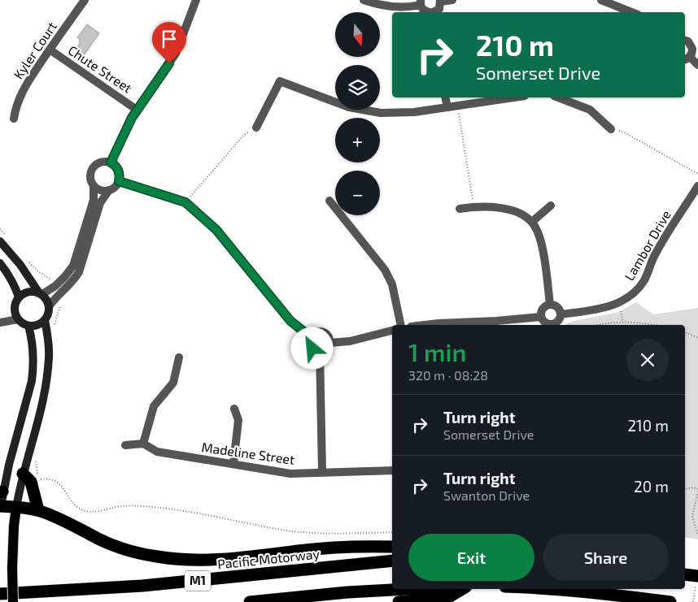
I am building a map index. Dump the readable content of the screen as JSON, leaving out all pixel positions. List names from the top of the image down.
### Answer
{
  "streets": {
    "highway": ["Pacific Motorway", "M1"],
    "street": [
      "Kyler Court",
      "Chute Street",
      "Lambor Drive",
      "Madeline Street"
    ]
  },
  "crossings": [
    ["Kyler Court", "Chute Street"]
  ],
  "north": "bottom",
  "page": {
    "map_buttons": ["+", "−"],
    "turn": ["210 m", "Somerset Drive"],
    "heading": ["1 min", "320 m · 08:28"],
    "list": [
      {
        "name": "Turn right",
        "note": "Somerset Drive",
        "value": "210 m"
      },
      {
        "name": "Turn right",
        "note": "Swanton Drive",
        "value": "20 m"
      }
    ],
    "buttons": ["Exit", "Share"]
  }
}
